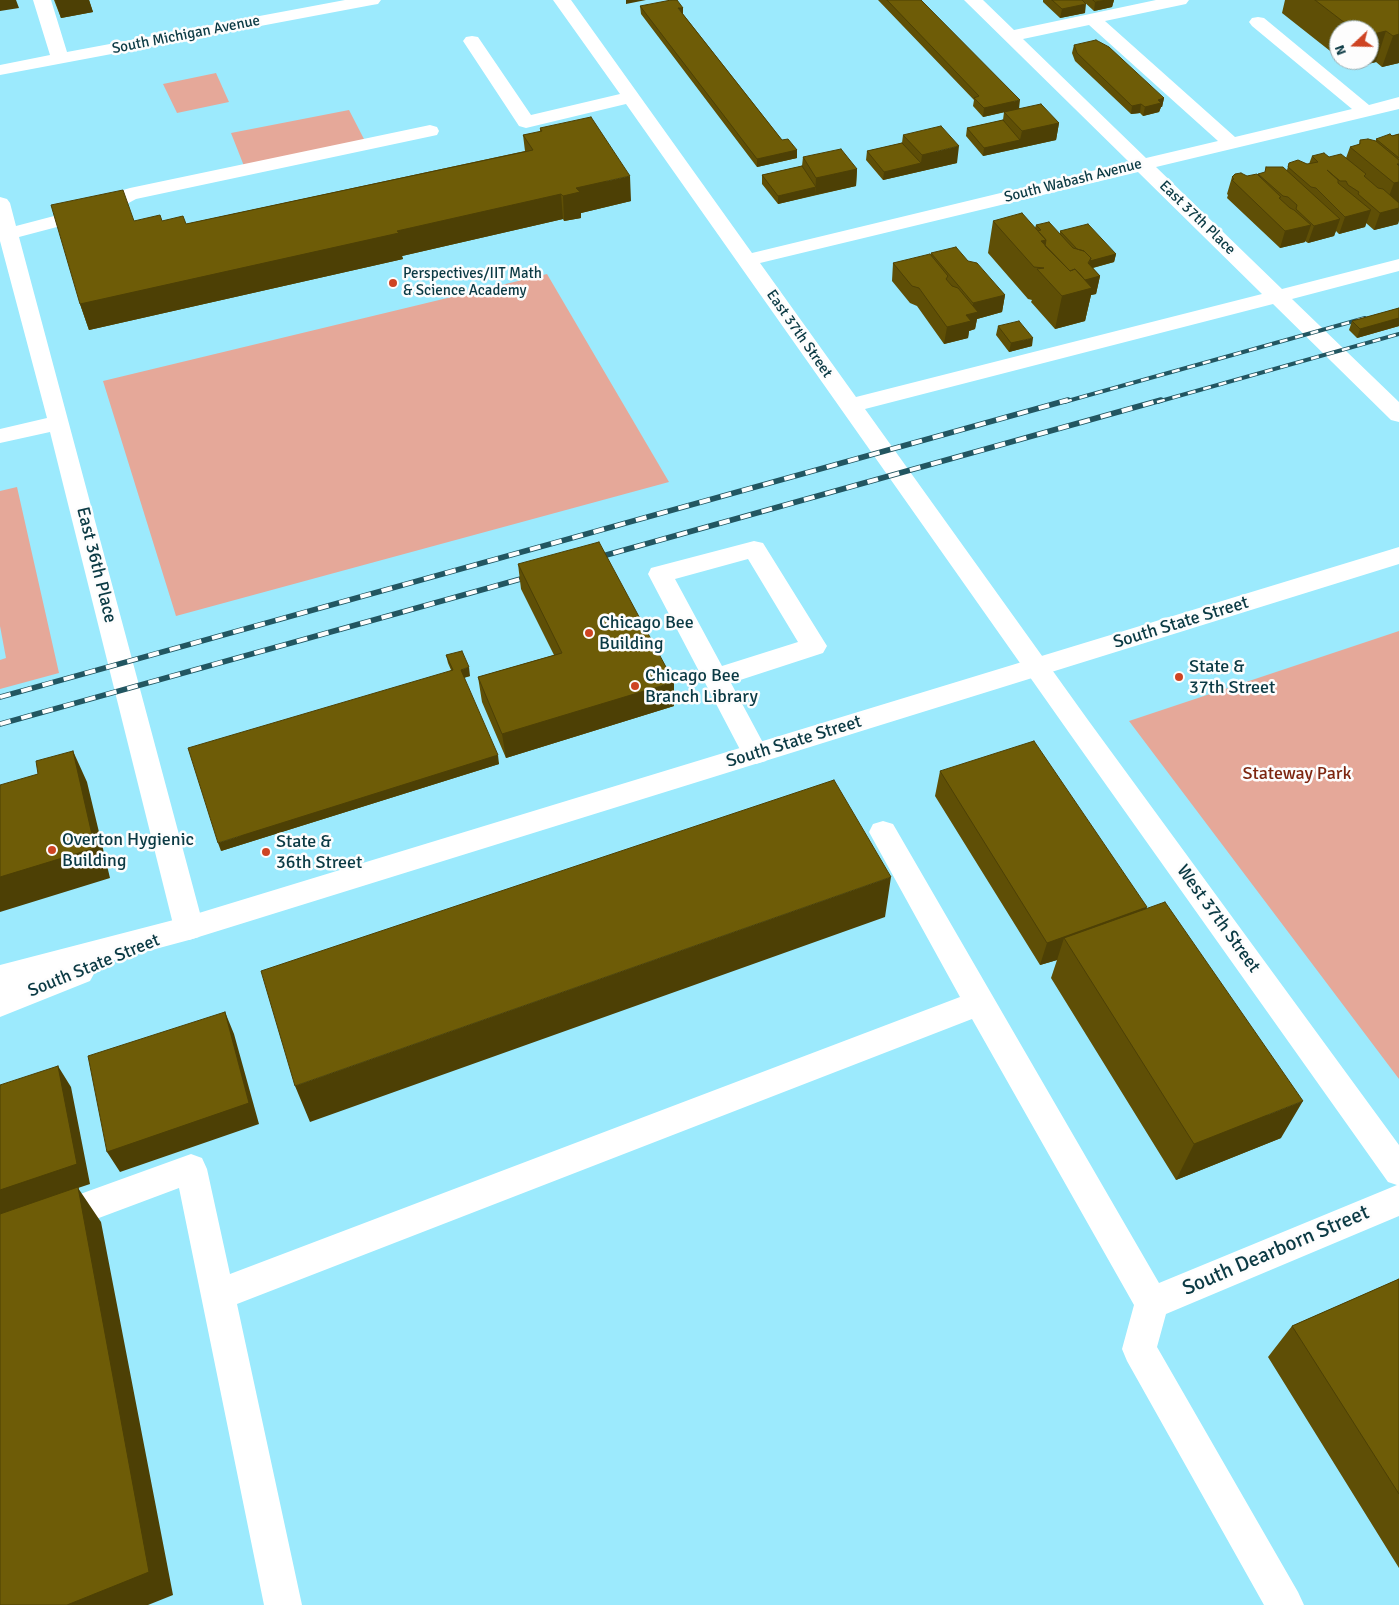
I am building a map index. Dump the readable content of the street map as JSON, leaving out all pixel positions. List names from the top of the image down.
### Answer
{
  "streets": {
    "street": [
      "South Michigan Avenue",
      "South Wabash Avenue",
      "East 37th Place",
      "East 37th Street",
      "East 36th Place",
      "South State Street",
      "West 37th Street",
      "South Dearborn Street"
    ]
  },
  "crossings": [
    ["South Wabash Avenue", "East 37th Place"],
    ["South Wabash Avenue", "East 37th Street"],
    ["East 37th Street", "South State Street"],
    ["East 37th Street", "West 37th Street"],
    ["East 36th Place", "South State Street"],
    ["South State Street", "West 37th Street"]
  ],
  "parks": ["Stateway Park"],
  "places": [
    "Perspectives/IIT Math & Science Academy",
    "Chicago Bee Building",
    "State & 37th Street",
    "Chicago Bee Branch Library",
    "Overton Hygienic Building",
    "State & 36th Street"
  ],
  "north": "left"
}
